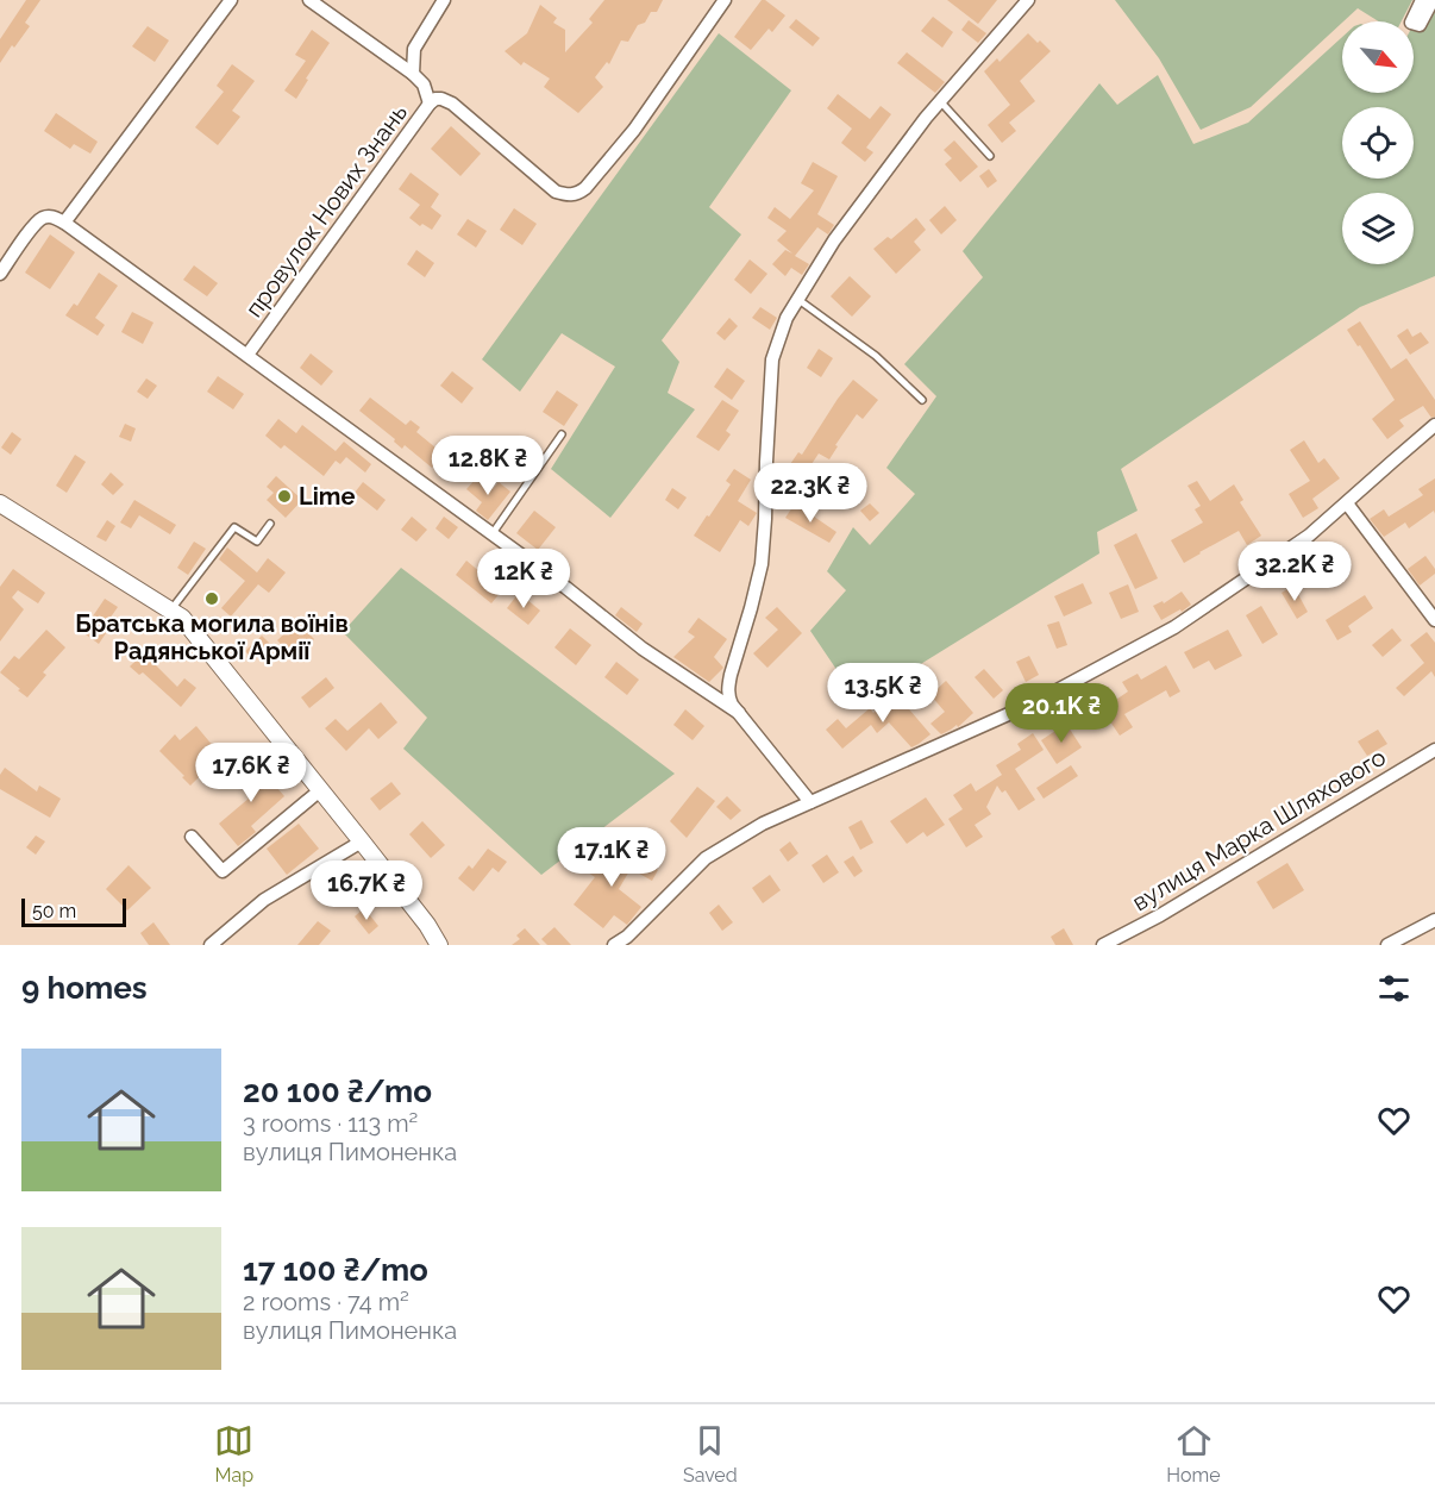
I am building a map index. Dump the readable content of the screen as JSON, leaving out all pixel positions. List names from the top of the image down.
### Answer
{
  "streets": {
    "street": ["провулок Нових Знань", "вулиця Марка Шляхового"]
  },
  "places": ["Lime", "Братська могила воїнів Радянської Армії"],
  "scale_bar": "50 m",
  "north": "bottom right",
  "page": {
    "price": [
      "12.8K ₴",
      "22.3K ₴",
      "32.2K ₴",
      "12K ₴",
      "13.5K ₴",
      "20.1K ₴",
      "17.6K ₴",
      "17.1K ₴",
      "16.7K ₴"
    ],
    "scale": "50 m",
    "heading": "9 homes",
    "list": [
      {
        "name": "20 100 ₴/mo",
        "note": "3 rooms · 113 m² · вулиця Пимоненка"
      },
      {
        "name": "17 100 ₴/mo",
        "note": "2 rooms · 74 m² · вулиця Пимоненка"
      }
    ],
    "tabs": ["Map", "Saved", "Home"]
  }
}
